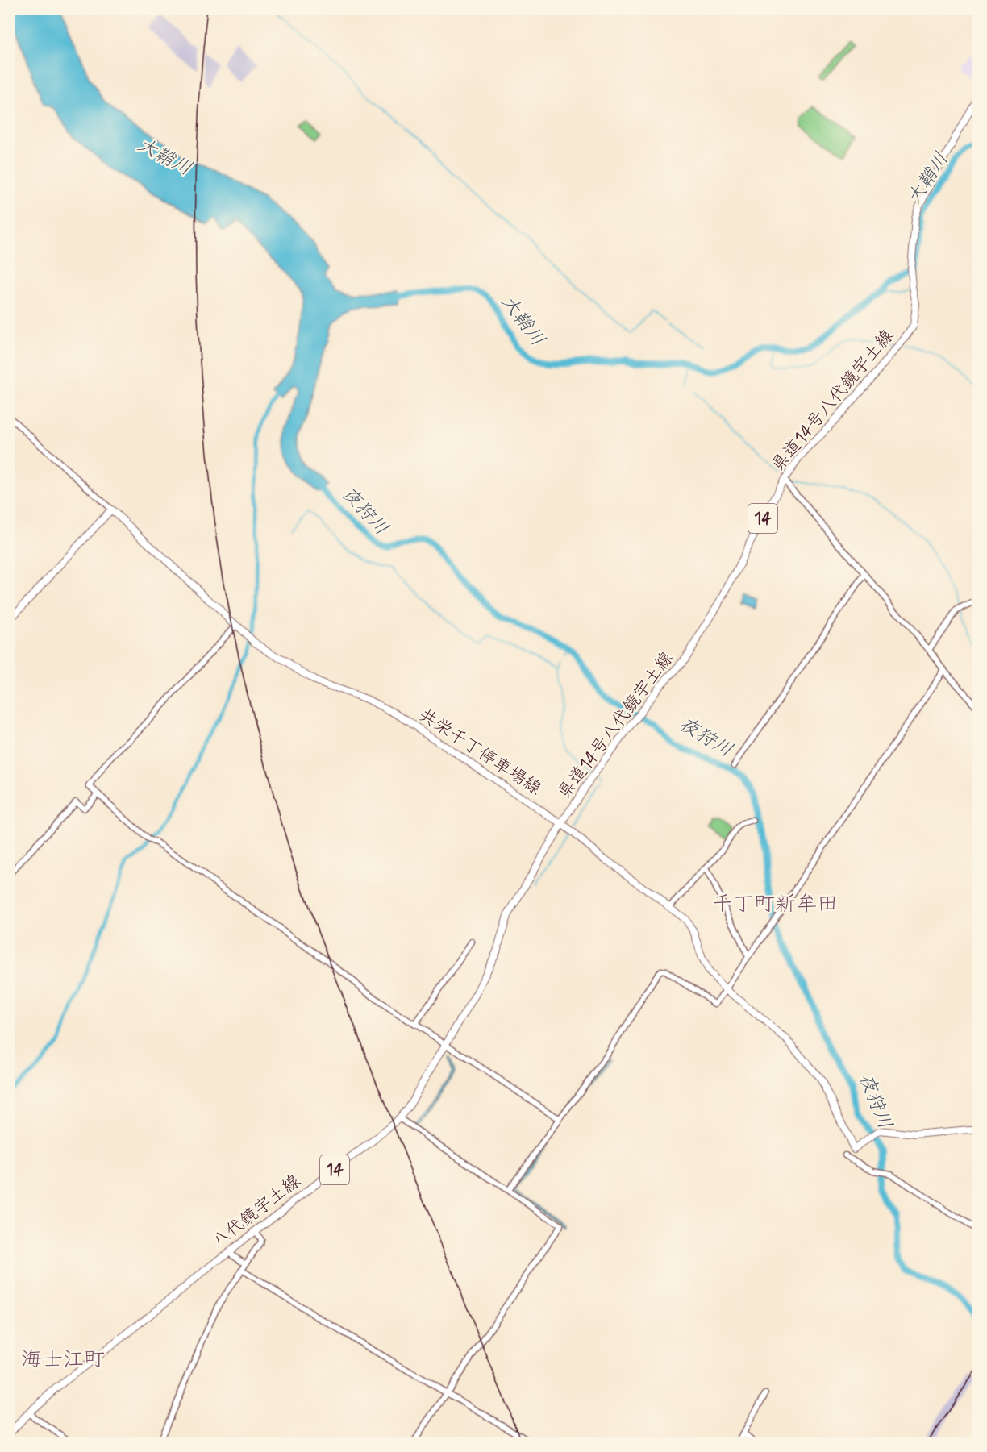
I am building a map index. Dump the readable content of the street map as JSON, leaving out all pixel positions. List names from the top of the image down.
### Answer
{
  "streets": {
    "main road": [
      "県道14号八代鏡宇土線",
      "14",
      "共栄千丁停車場線",
      "八代鏡宇土線"
    ]
  },
  "crossings": [
    ["県道14号八代鏡宇土線", "共栄千丁停車場線"],
    ["県道14号八代鏡宇土線", "八代鏡宇土線"],
    ["共栄千丁停車場線", "八代鏡宇土線"]
  ],
  "districts": ["千丁町新牟田", "海士江町"],
  "water": ["大鞘川", "夜狩川"]
}
